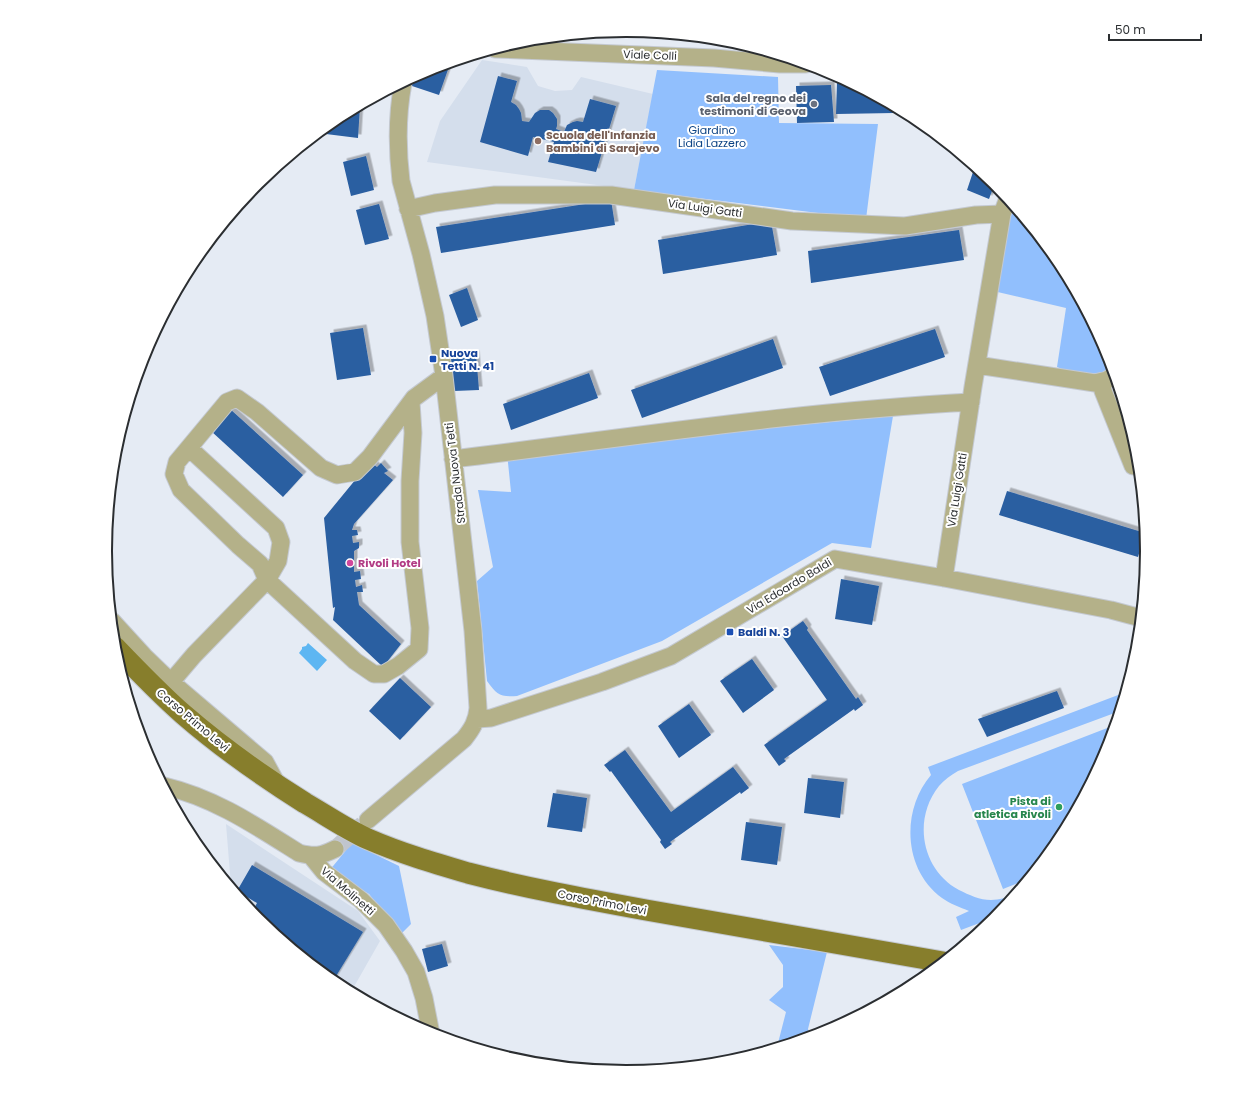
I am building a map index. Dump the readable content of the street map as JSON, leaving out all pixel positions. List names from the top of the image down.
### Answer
{
  "streets": {
    "main road": ["Corso Primo Levi"],
    "street": [
      "Viale Colli",
      "Via Luigi Gatti",
      "Strada Nuova Tetti",
      "Via Edoardo Baldi",
      "Via Molinetti"
    ]
  },
  "crossings": [
    ["Via Luigi Gatti", "Strada Nuova Tetti"],
    ["Via Luigi Gatti", "Via Edoardo Baldi"],
    ["Strada Nuova Tetti", "Via Edoardo Baldi"]
  ],
  "parks": ["Giardino Lidia Lazzero"],
  "places": {
    "other": [
      "Sala del regno dei testimoni di Geova",
      "Scuola dell'Infanzia Bambini di Sarajevo",
      "Rivoli Hotel",
      "Pista di atletica Rivoli"
    ],
    "transit": ["Nuova Tetti N. 41", "Baldi N. 3"]
  },
  "scale_bar": "50 m"
}
